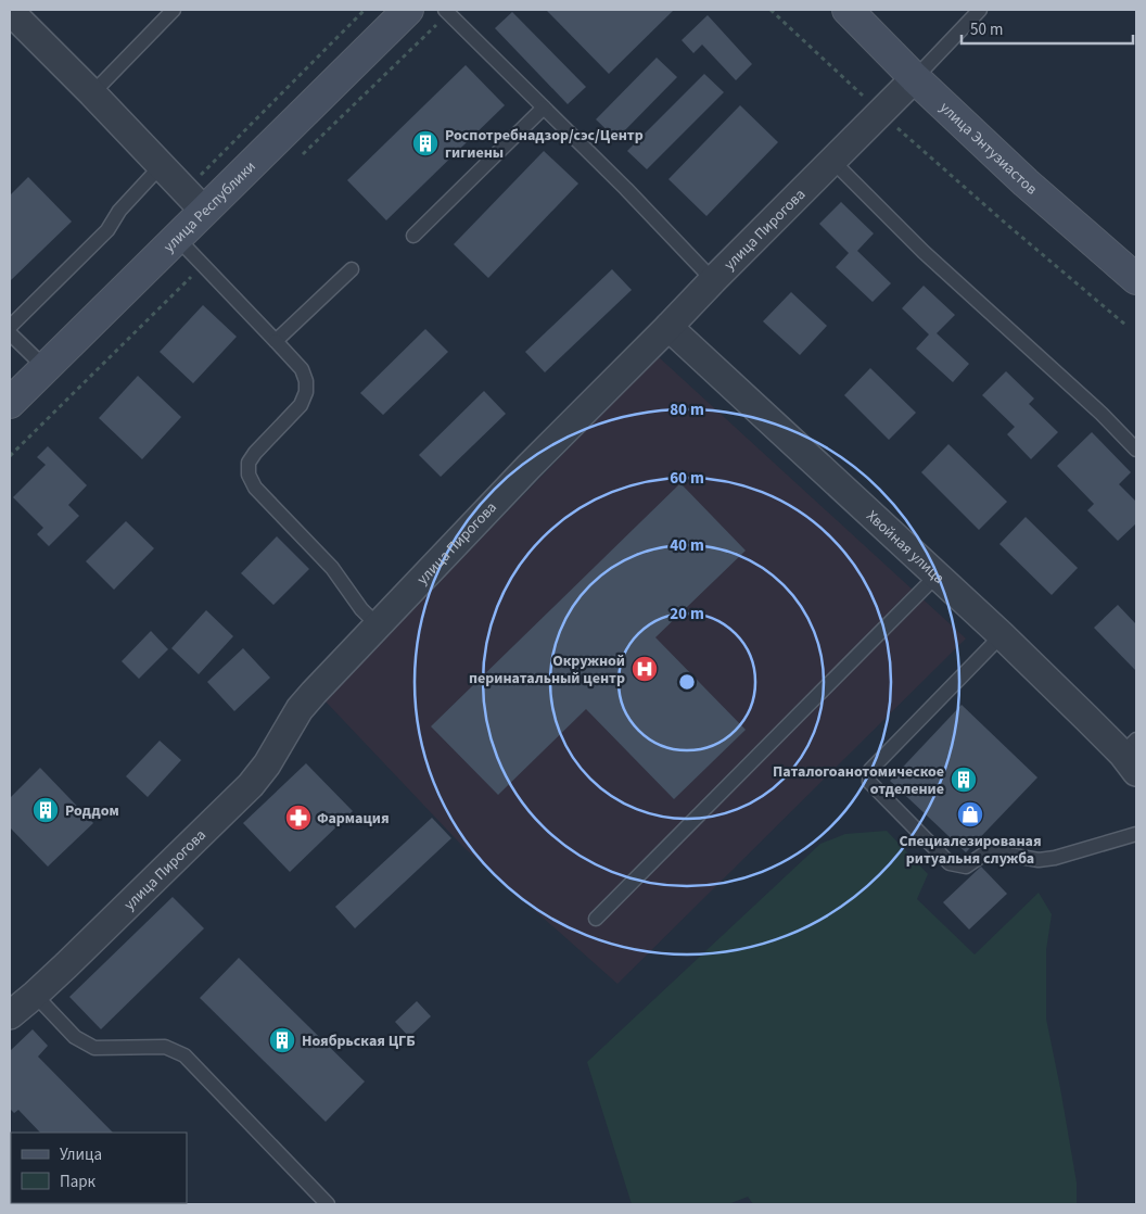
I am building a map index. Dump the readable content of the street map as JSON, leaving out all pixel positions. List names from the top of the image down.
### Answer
{
  "streets": {
    "street": [
      "улица Энтузиастов",
      "улица Республики",
      "улица Пирогова",
      "Хвойная улица"
    ]
  },
  "crossings": [
    ["улица Энтузиастов", "улица Пирогова"],
    ["улица Пирогова", "Хвойная улица"]
  ],
  "places": {
    "building": [
      "Роспотребнадзор/сэс/Центр гигиены",
      "Паталогоанотомическое отделение",
      "Роддом",
      "Ноябрьская ЦГБ"
    ],
    "hospital": ["Окружной перинатальный центр"],
    "shop": ["Специалезированая ритуальня служба"],
    "pharmacy": ["Фармация"]
  },
  "legend": ["Улица", "Парк"],
  "scale_bar": "50 m",
  "rings": [
    "80 m",
    "60 m",
    "40 m",
    "20 m"
  ]
}
